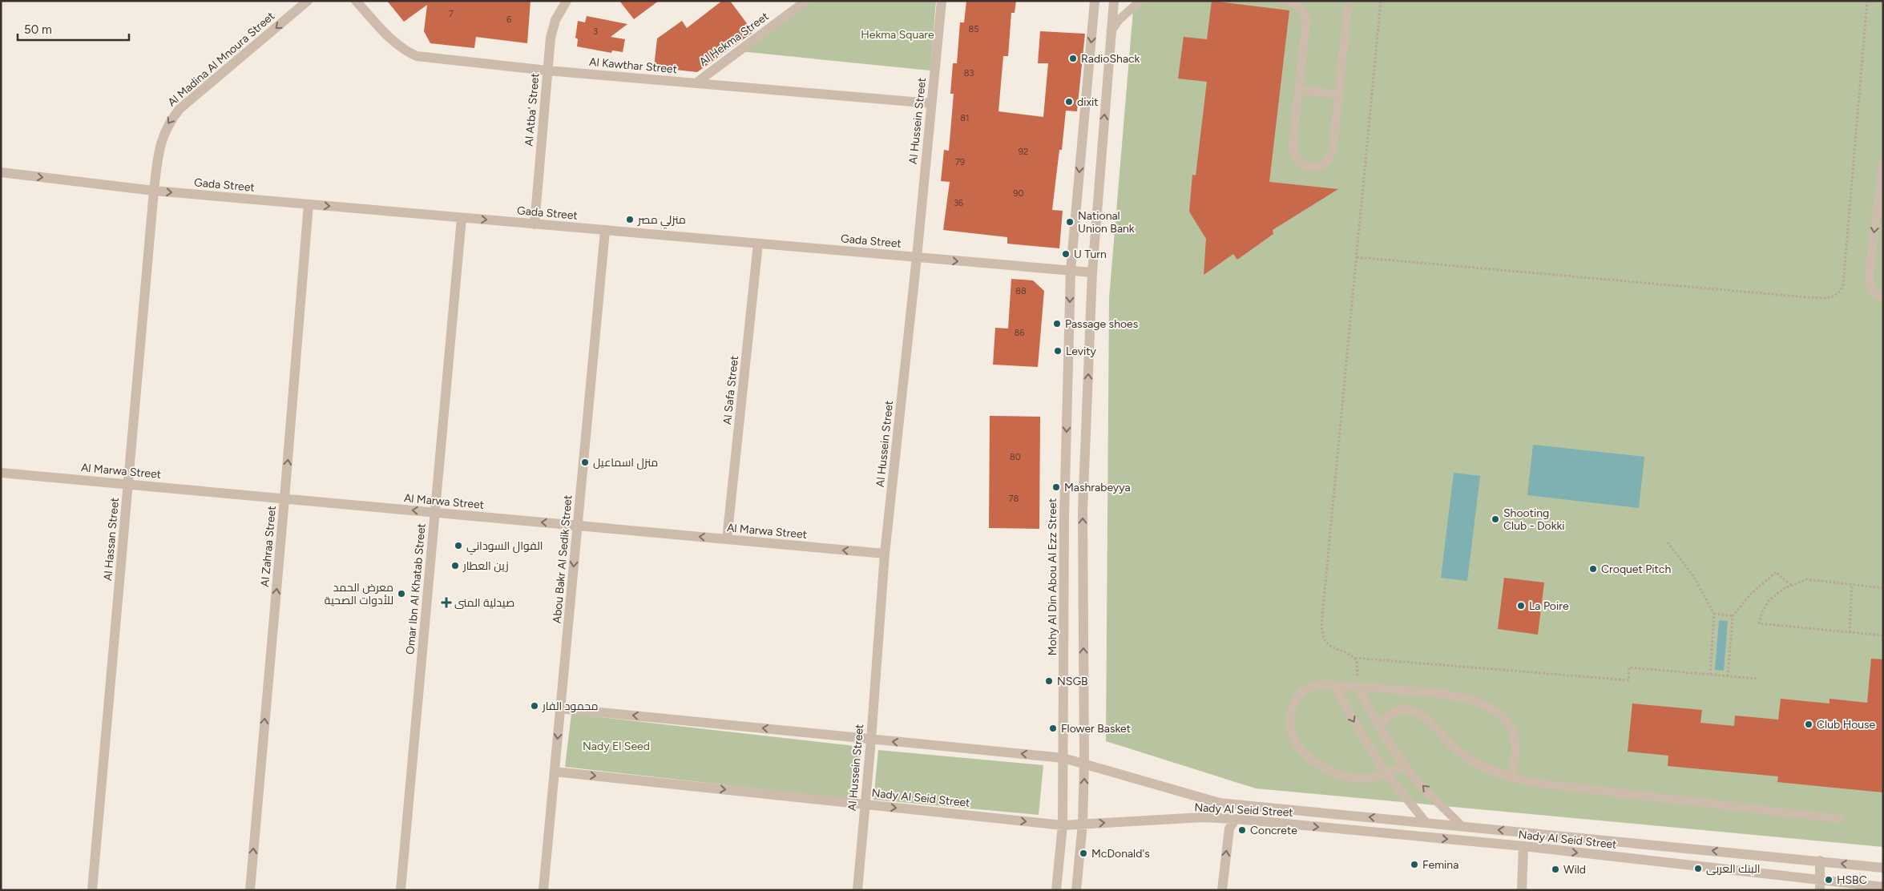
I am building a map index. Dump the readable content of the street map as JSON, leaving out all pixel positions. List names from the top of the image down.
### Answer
{
  "streets": {
    "street": [
      "Al Hekma Street",
      "Al Madina Al Mnoura Street",
      "Al Kawthar Street",
      "Al Atba' Street",
      "Al Hussein Street",
      "Gada Street",
      "Al Safa Street",
      "Al Marwa Street",
      "Al Hassan Street",
      "Al Zahraa Street",
      "Abou Bakr Al Sedik Street",
      "Mohy Al Din Abou Al Ezz Street",
      "Omar Ibn Al Khatab Street",
      "Nady Al Seid Street"
    ]
  },
  "crossings": [
    ["Al Hekma Street", "Al Kawthar Street"],
    ["Al Madina Al Mnoura Street", "Gada Street"],
    ["Al Madina Al Mnoura Street", "Al Hassan Street"],
    ["Al Kawthar Street", "Al Atba' Street"],
    ["Al Kawthar Street", "Al Hussein Street"],
    ["Al Atba' Street", "Gada Street"],
    ["Al Hussein Street", "Gada Street"],
    ["Al Hussein Street", "Al Marwa Street"],
    ["Al Hussein Street", "Nady Al Seid Street"],
    ["Gada Street", "Al Safa Street"],
    ["Gada Street", "Al Hassan Street"],
    ["Gada Street", "Al Zahraa Street"],
    ["Gada Street", "Abou Bakr Al Sedik Street"],
    ["Gada Street", "Mohy Al Din Abou Al Ezz Street"],
    ["Gada Street", "Omar Ibn Al Khatab Street"],
    ["Al Safa Street", "Al Marwa Street"],
    ["Al Marwa Street", "Al Hassan Street"],
    ["Al Marwa Street", "Al Zahraa Street"],
    ["Al Marwa Street", "Abou Bakr Al Sedik Street"],
    ["Al Marwa Street", "Omar Ibn Al Khatab Street"],
    ["Abou Bakr Al Sedik Street", "Nady Al Seid Street"],
    ["Mohy Al Din Abou Al Ezz Street", "Nady Al Seid Street"]
  ],
  "one_way": [
    "Al Madina Al Mnoura Street",
    "Gada Street",
    "Al Marwa Street",
    "Al Zahraa Street",
    "Abou Bakr Al Sedik Street"
  ],
  "parks": ["Hekma Square", "Nady El Seed"],
  "places": {
    "other": [
      "RadioShack",
      "dixit",
      "منزلي مصر",
      "National Union Bank",
      "U Turn",
      "Passage shoes",
      "Levity",
      "منزل اسماعيل",
      "Mashrabeyya",
      "Shooting Club - Dokki",
      "الفوال السوداني",
      "زين العطار",
      "Croquet Pitch",
      "معرض الحمد للأدوات الصحية",
      "La Poire",
      "NSGB",
      "محمود الفار",
      "Club House",
      "Flower Basket",
      "Concrete",
      "McDonald's",
      "Femina",
      "البنك العربى",
      "Wild",
      "HSBC"
    ],
    "health": ["صيدلية المنى"]
  },
  "house_numbers": [
    "7",
    "6",
    "85",
    "3",
    "83",
    "81",
    "92",
    "79",
    "90",
    "36",
    "88",
    "86",
    "80",
    "78"
  ],
  "scale_bar": "50 m"
}
